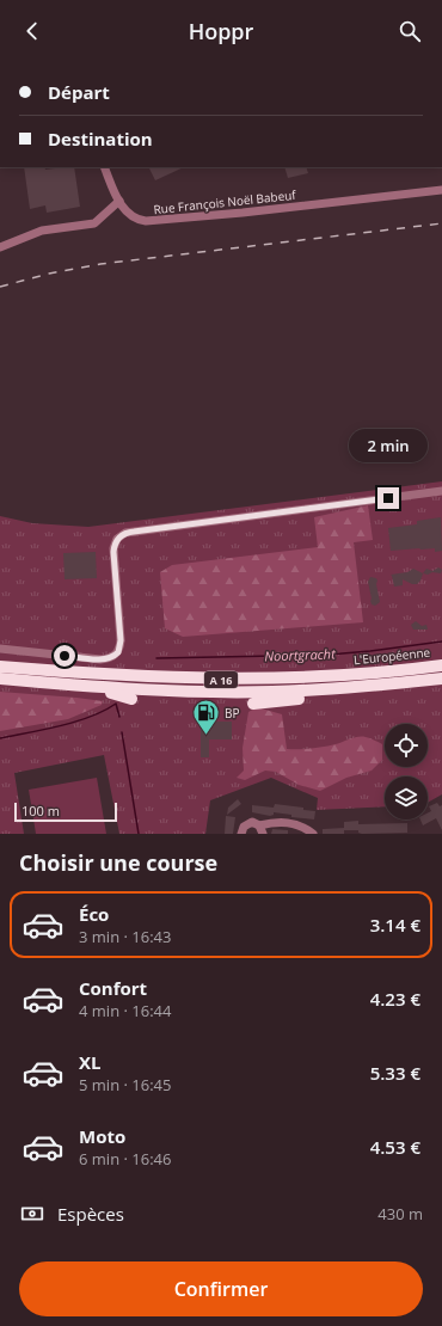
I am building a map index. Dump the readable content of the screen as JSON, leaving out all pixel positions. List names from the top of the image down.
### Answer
{
  "streets": {
    "highway": ["L'Européenne", "A 16"],
    "street": ["Rue François Noël Babeuf"]
  },
  "water": ["Noortgracht"],
  "places": {
    "fuel station": ["BP"]
  },
  "scale_bar": "100 m",
  "page": {
    "header": "Hoppr",
    "banner": ["Départ", "Destination"],
    "bubble": "2 min",
    "scale": "100 m",
    "heading": "Choisir une course",
    "list": [
      {
        "name": "Éco",
        "note": "3 min · 16:43",
        "value": "3.14 €"
      },
      {
        "name": "Confort",
        "note": "4 min · 16:44",
        "value": "4.23 €"
      },
      {
        "name": "XL",
        "note": "5 min · 16:45",
        "value": "5.33 €"
      },
      {
        "name": "Moto",
        "note": "6 min · 16:46",
        "value": "4.53 €"
      }
    ],
    "pay": ["Espèces", "430 m"],
    "buttons": "Confirmer"
  }
}
